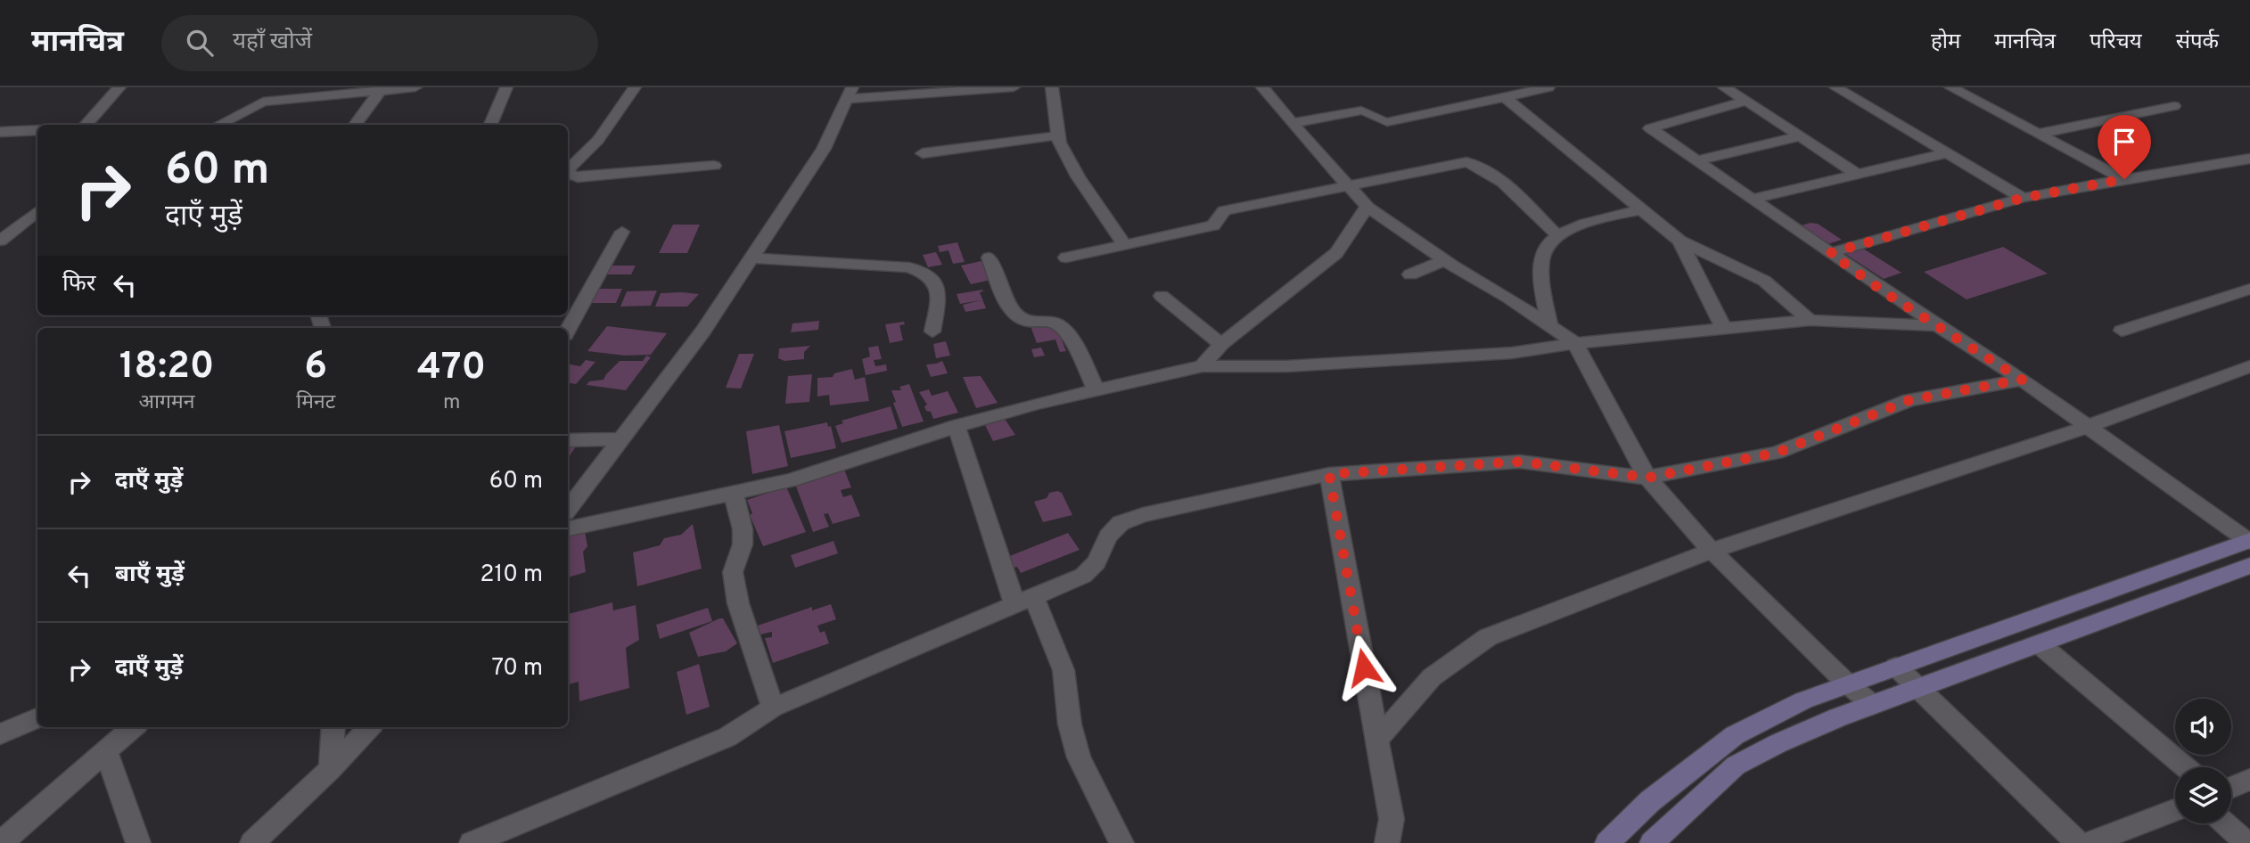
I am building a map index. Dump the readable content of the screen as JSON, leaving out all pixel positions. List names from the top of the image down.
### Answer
{
  "page": {
    "header": "मानचित्र",
    "search": "यहाँ खोजें",
    "nav": [
      "होम",
      "मानचित्र",
      "परिचय",
      "संपर्क"
    ],
    "turn": ["60 m", "दाएँ मुड़ें"],
    "then": "फिर",
    "eta": [
      "18:20",
      "आगमन",
      "6",
      "मिनट",
      "470",
      "m"
    ],
    "list": [
      {
        "name": "दाएँ मुड़ें",
        "value": "60 m"
      },
      {
        "name": "बाएँ मुड़ें",
        "value": "210 m"
      },
      {
        "name": "दाएँ मुड़ें",
        "value": "70 m"
      }
    ]
  }
}
